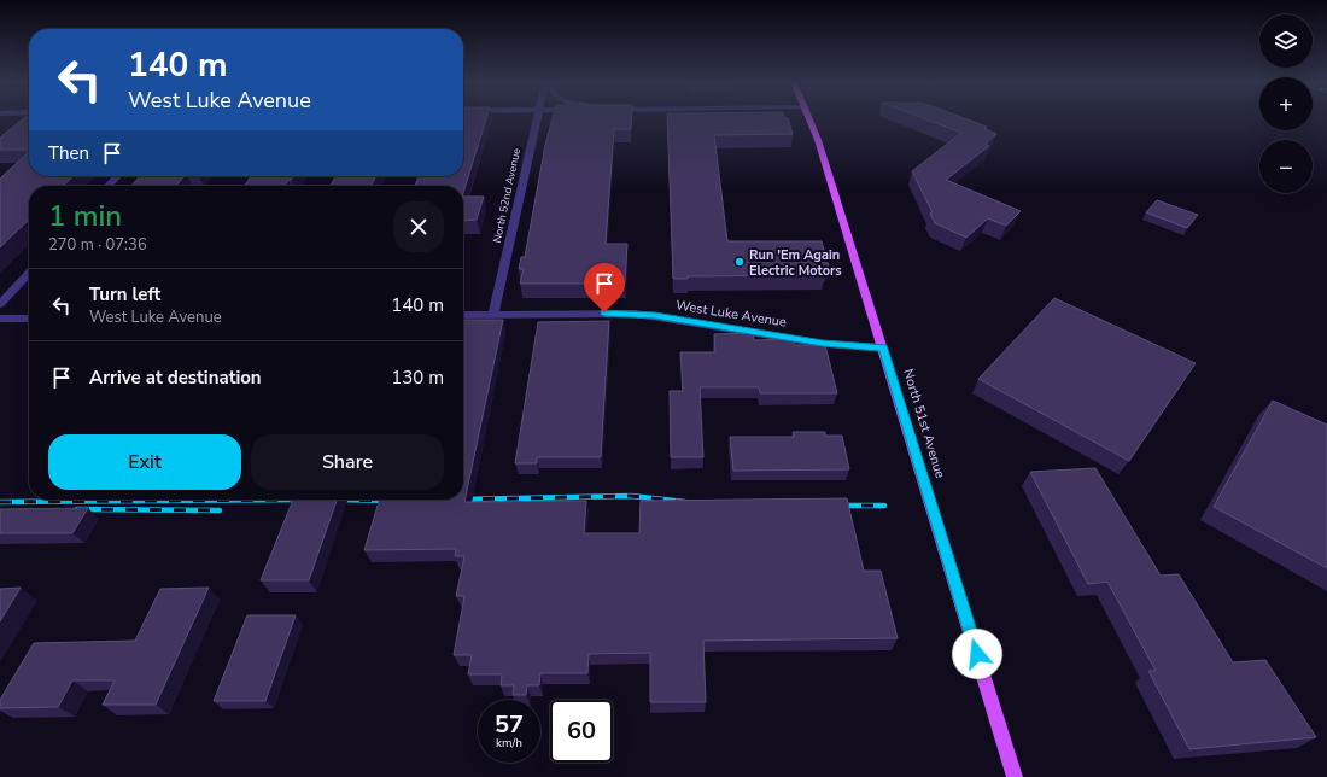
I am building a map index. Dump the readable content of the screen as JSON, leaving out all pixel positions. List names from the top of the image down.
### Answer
{
  "streets": {
    "main road": ["North 51st Avenue"],
    "street": ["North 52nd Avenue", "West Luke Avenue"]
  },
  "crossings": [
    ["North 52nd Avenue", "West Luke Avenue"],
    ["West Luke Avenue", "North 51st Avenue"]
  ],
  "places": ["Run 'Em Again Electric Motors"],
  "page": {
    "map_buttons": ["+", "−"],
    "turn": ["140 m", "West Luke Avenue"],
    "then": "Then",
    "heading": ["1 min", "270 m · 07:36"],
    "list": [
      {
        "name": "Turn left",
        "note": "West Luke Avenue",
        "value": "140 m"
      },
      {
        "name": "Arrive at destination",
        "value": "130 m"
      }
    ],
    "buttons": ["Exit", "Share"],
    "speed": "57 km/h",
    "limit": "60"
  }
}
